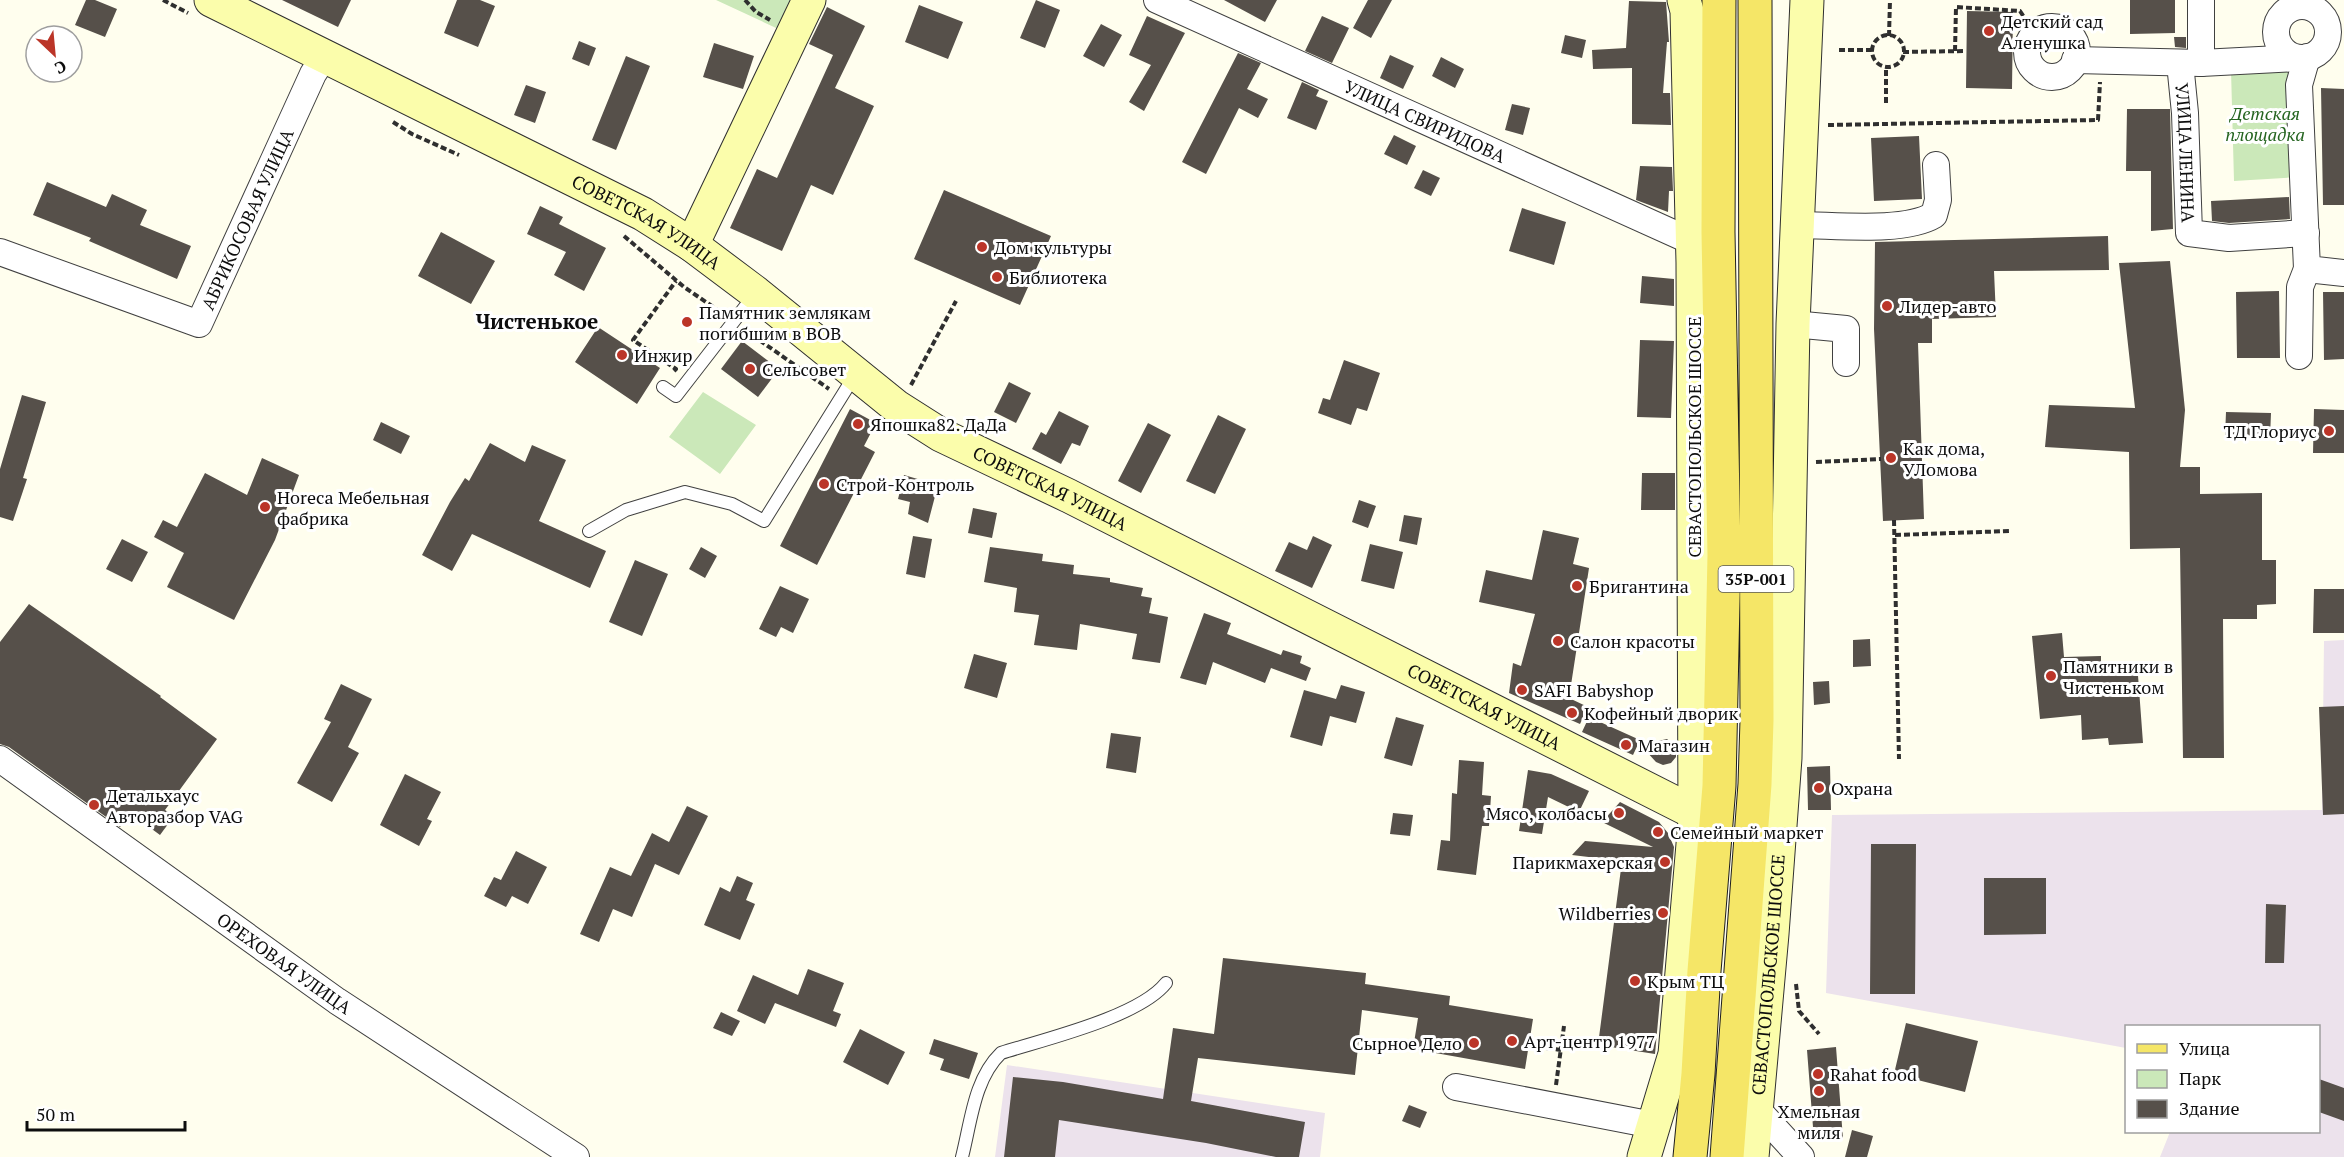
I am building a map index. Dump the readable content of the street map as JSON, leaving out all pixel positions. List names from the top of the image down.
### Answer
{
  "streets": {
    "main road": ["СОВЕТСКАЯ УЛИЦА", "СЕВАСТОПОЛЬСКОЕ ШОССЕ", "35Р-001"],
    "street": [
      "УЛИЦА СВИРИДОВА",
      "УЛИЦА ЛЕНИНА",
      "АБРИКОСОВАЯ УЛИЦА",
      "ОРЕХОВАЯ УЛИЦА"
    ]
  },
  "crossings": [
    ["УЛИЦА СВИРИДОВА", "СЕВАСТОПОЛЬСКОЕ ШОССЕ"],
    ["АБРИКОСОВАЯ УЛИЦА", "СОВЕТСКАЯ УЛИЦА"],
    ["СОВЕТСКАЯ УЛИЦА", "СЕВАСТОПОЛЬСКОЕ ШОССЕ"],
    ["СЕВАСТОПОЛЬСКОЕ ШОССЕ", "35Р-001"]
  ],
  "districts": ["Чистенькое"],
  "parks": ["Детская площадка"],
  "places": [
    "Детский сад Аленушка",
    "Дом культуры",
    "Библиотека",
    "Лидер-авто",
    "Памятник землякам погибшим в ВОВ",
    "Инжир",
    "Сельсовет",
    "Япошка82. ДаДа",
    "ТД Глориус",
    "Как дома, УЛомова",
    "Строй-Контроль",
    "Horeca Мебельная фабрика",
    "Бригантина",
    "Салон красоты",
    "Памятники в Чистеньком",
    "SAFI Babyshop",
    "Кофейный дворик",
    "Магазин",
    "Охрана",
    "Детальхаус Авторазбор VAG",
    "Мясо, колбасы",
    "Семейный маркет",
    "Парикмахерская",
    "Wildberries",
    "Крым ТЦ",
    "Арт-центр 1977",
    "Сырное Дело",
    "Rahat food",
    "Хмельная миля"
  ],
  "legend": ["Улица", "Парк", "Здание"],
  "scale_bar": "50 m",
  "north": "bottom right"
}
